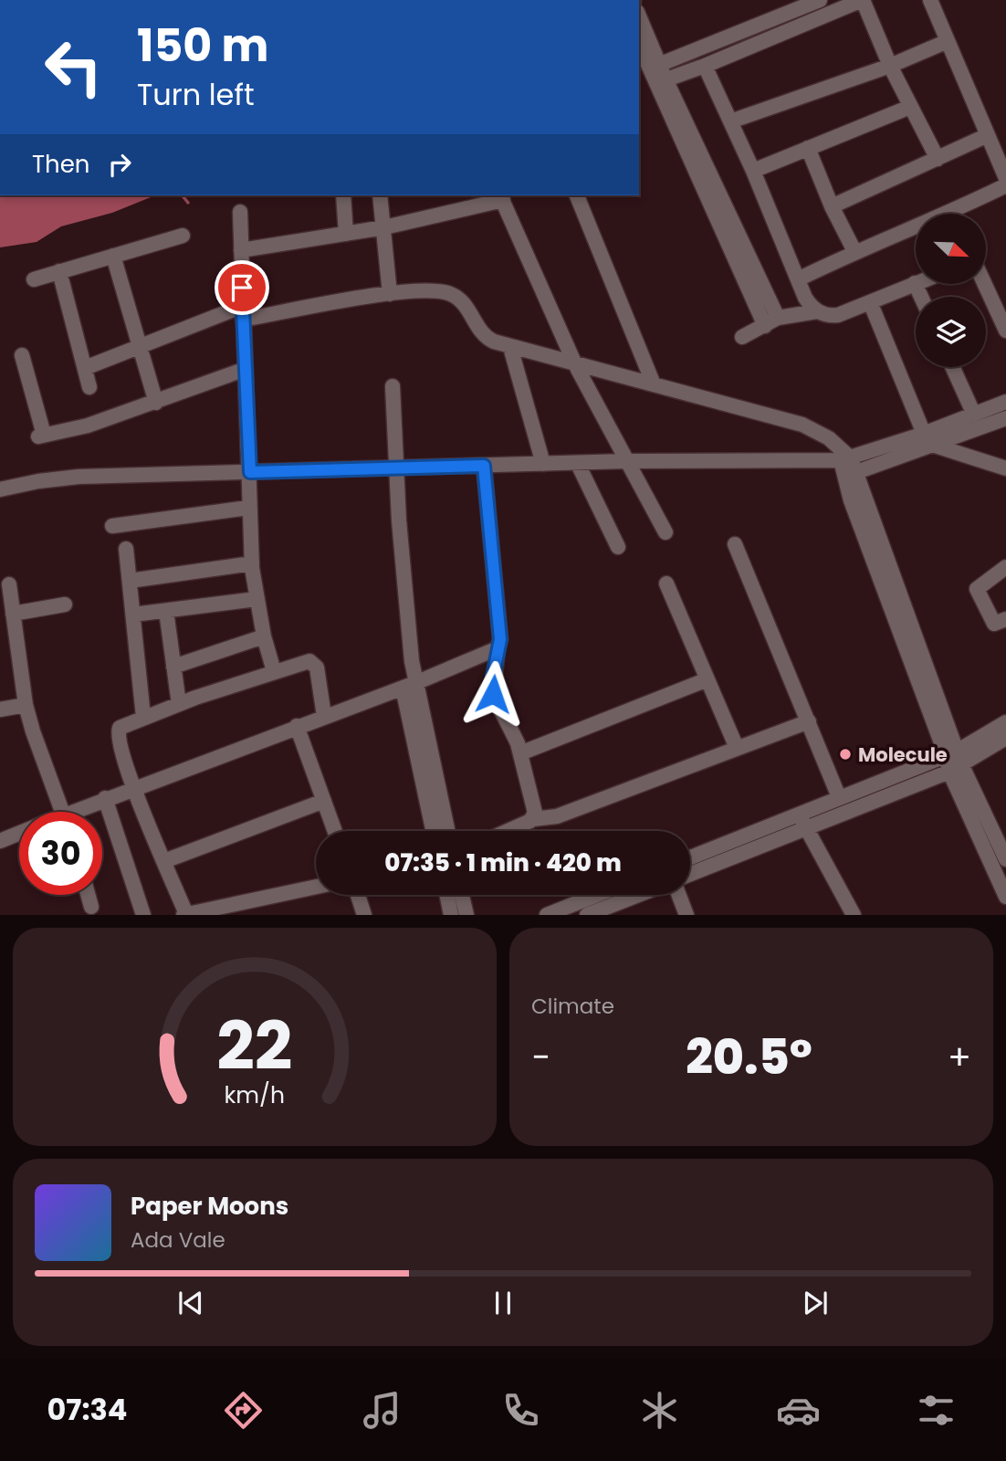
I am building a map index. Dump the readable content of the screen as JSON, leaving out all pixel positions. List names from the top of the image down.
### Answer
{
  "places": ["Molecule"],
  "north": "bottom right",
  "page": {
    "turn": ["150 m", "Turn left"],
    "then": "Then",
    "limit": "30",
    "trip": "07:35 · 1 min · 420 m",
    "tile": "Climate",
    "heat": ["−", "20.5°", "+"],
    "song": ["Paper Moons", "Ada Vale"],
    "tabs": "07:34",
    "gauge": ["22", "km/h"]
  }
}
